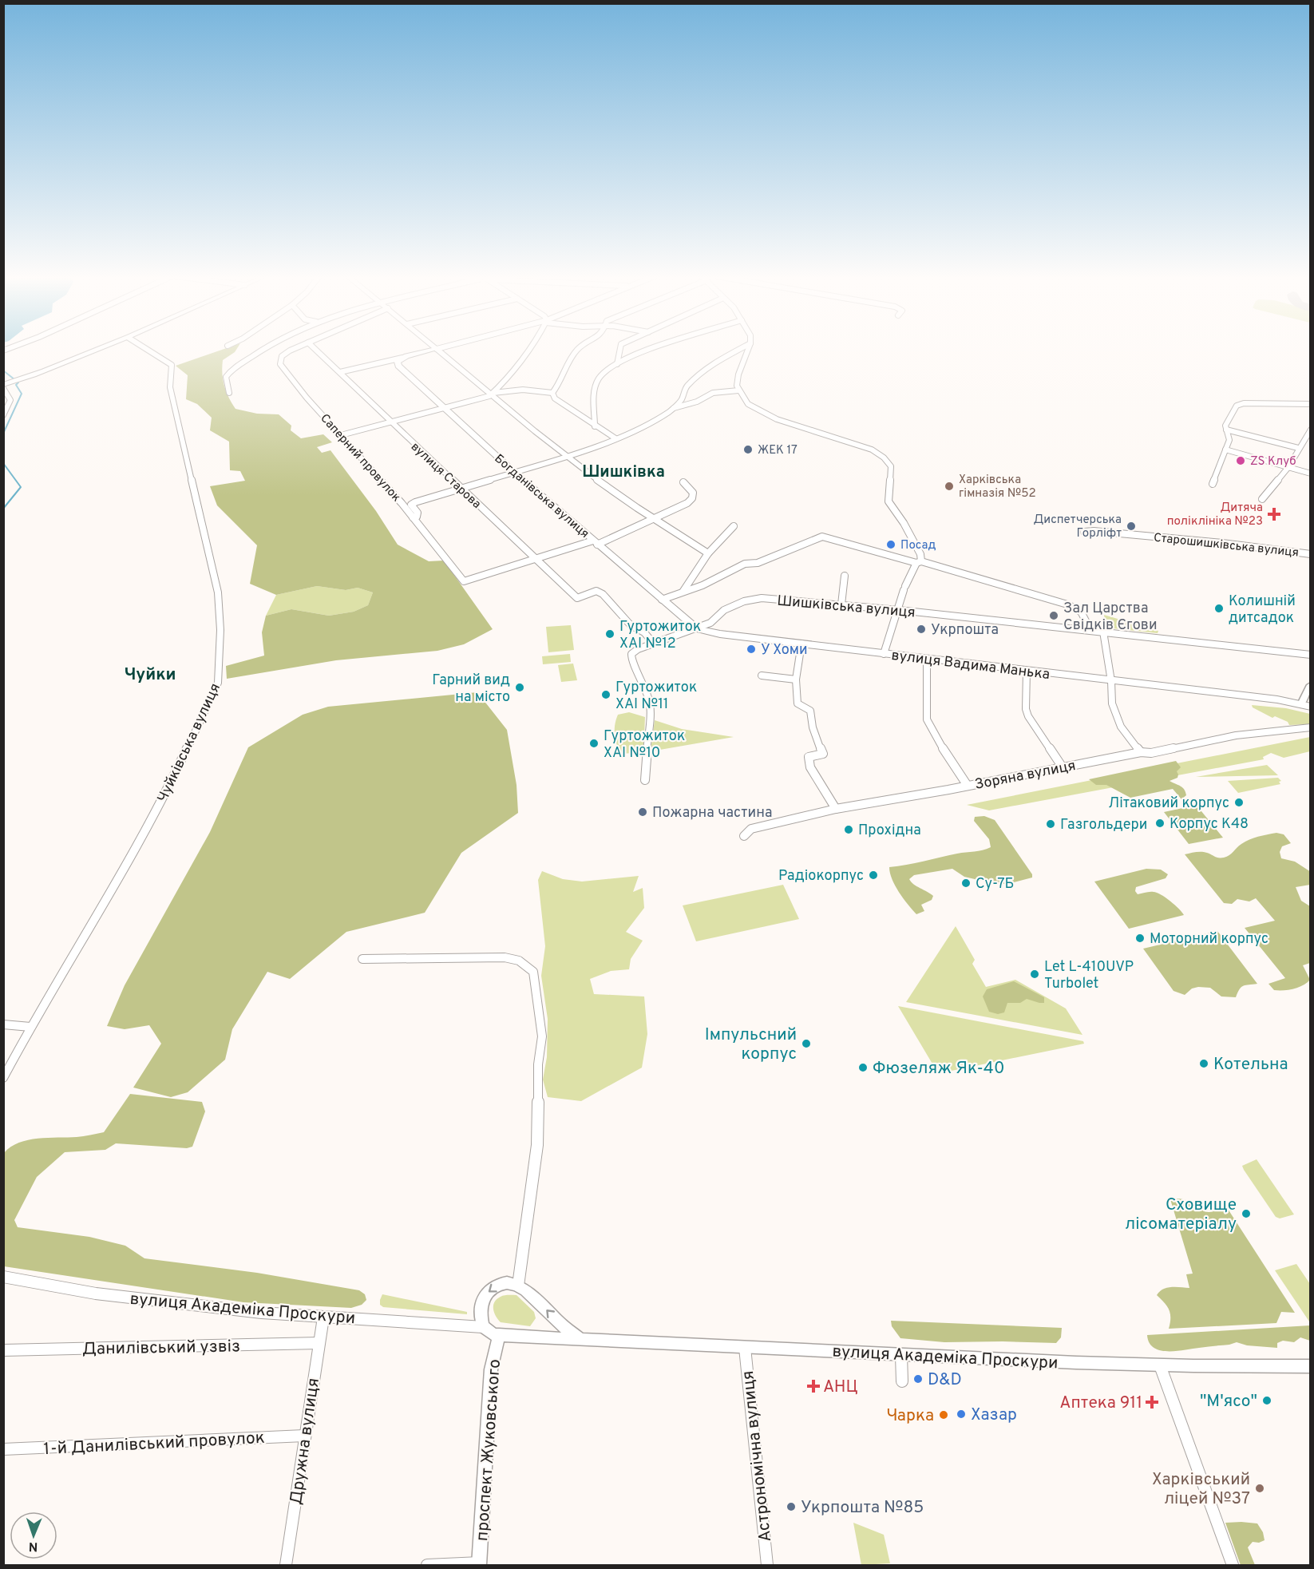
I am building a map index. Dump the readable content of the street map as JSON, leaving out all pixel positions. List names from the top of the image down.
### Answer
{
  "streets": {
    "main road": ["Богданівська вулиця", "вулиця Вадима Манька"],
    "street": [
      "Саперний провулок",
      "вулиця Старова",
      "Старошишківська вулиця",
      "Шишківська вулиця",
      "Чуйківська вулиця",
      "Зоряна вулиця",
      "вулиця Академіка Проскури",
      "Данилівський узвіз",
      "Дружна вулиця",
      "1-й Данилівський провулок",
      "проспект Жуковського",
      "Астрономічна вулиця"
    ]
  },
  "crossings": [
    ["Саперний провулок", "вулиця Старова"],
    ["вулиця Старова", "вулиця Вадима Манька"],
    ["Богданівська вулиця", "Шишківська вулиця"],
    ["Богданівська вулиця", "вулиця Вадима Манька"],
    ["Шишківська вулиця", "вулиця Вадима Манька"],
    ["вулиця Академіка Проскури", "Дружна вулиця"],
    ["вулиця Академіка Проскури", "проспект Жуковського"],
    ["вулиця Академіка Проскури", "Астрономічна вулиця"],
    ["Данилівський узвіз", "Дружна вулиця"],
    ["Дружна вулиця", "1-й Данилівський провулок"]
  ],
  "districts": ["Шишківка", "Чуйки"],
  "places": {
    "other": [
      "ЖЕК 17",
      "ZS Клуб",
      "Харківська гімназія №52",
      "Диспетчерська Горліфт",
      "Посад",
      "Колишній дитсадок",
      "Зал Царства Свідків Єгови",
      "Укрпошта",
      "Гуртожиток ХАІ №12",
      "У Хоми",
      "Гарний вид на місто",
      "Гуртожиток ХАІ №11",
      "Гуртожиток ХАІ №10",
      "Літаковий корпус",
      "Пожарна частина",
      "Корпус К48",
      "Газгольдери",
      "Прохідна",
      "Радіокорпус",
      "Су-7Б",
      "Моторний корпус",
      "Let L-410UVP Turbolet",
      "Імпульсний корпус",
      "Котельна",
      "Фюзеляж Як-40",
      "Сховище лісоматеріалу",
      "D&D",
      "\"М'ясо\"",
      "Хазар",
      "Чарка",
      "Харківський ліцей №37",
      "Укрпошта №85"
    ],
    "health": ["Дитяча поліклініка №23", "АНЦ", "Аптека 911"]
  },
  "north": "bottom"
}
